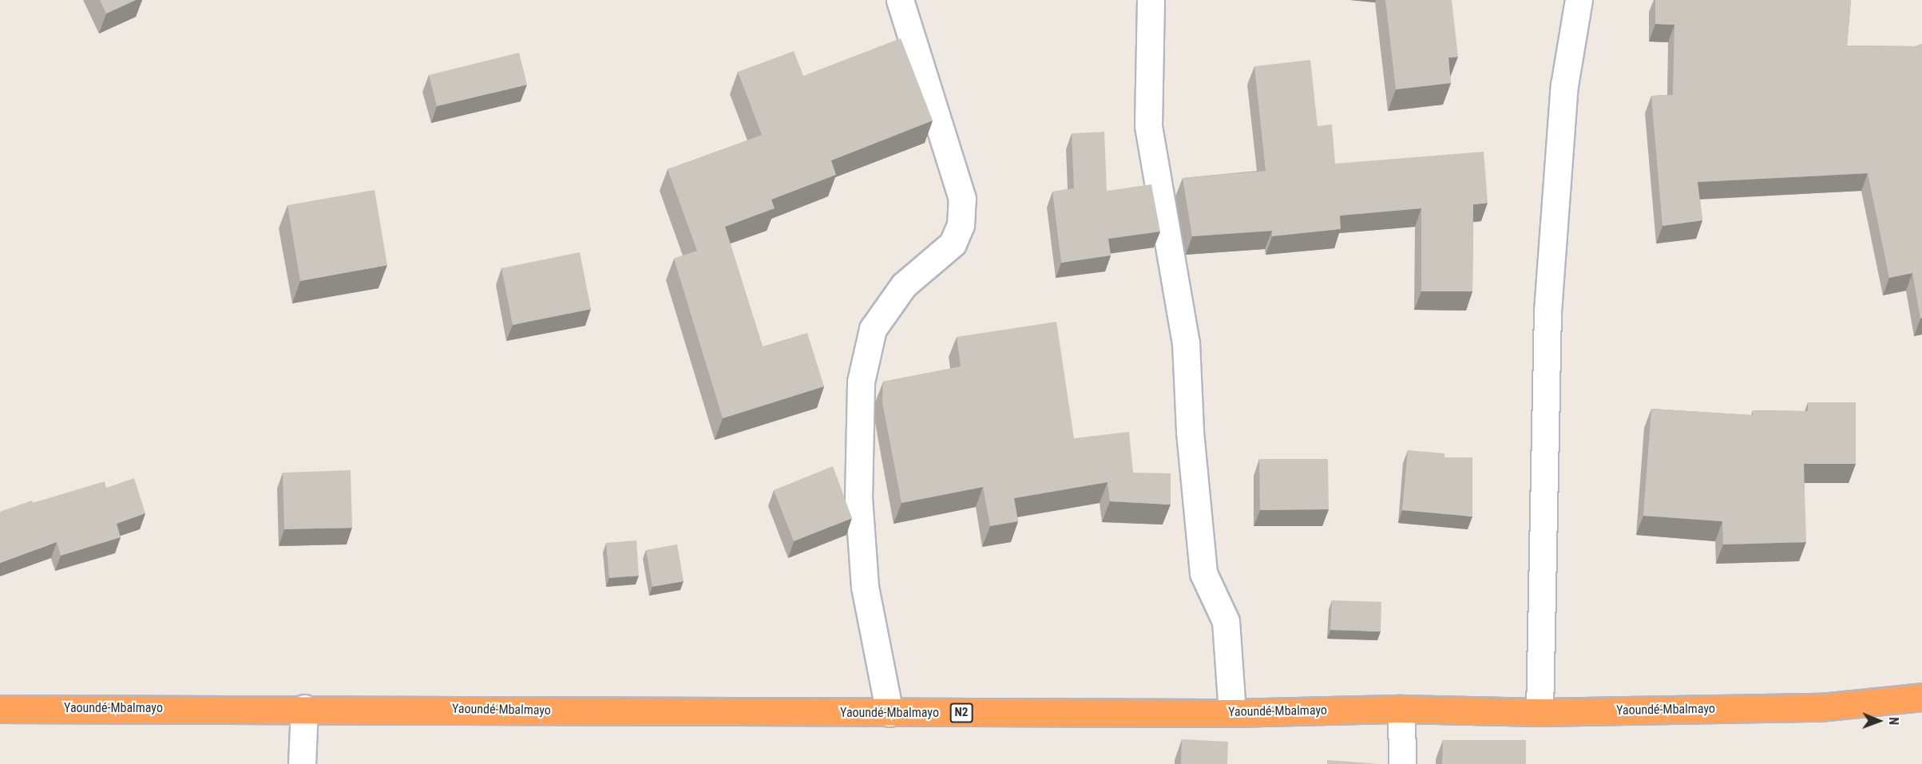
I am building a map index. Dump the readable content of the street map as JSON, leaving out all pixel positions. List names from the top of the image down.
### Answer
{
  "streets": {
    "highway": ["Yaoundé-Mbalmayo", "N2"]
  },
  "north": "right"
}
